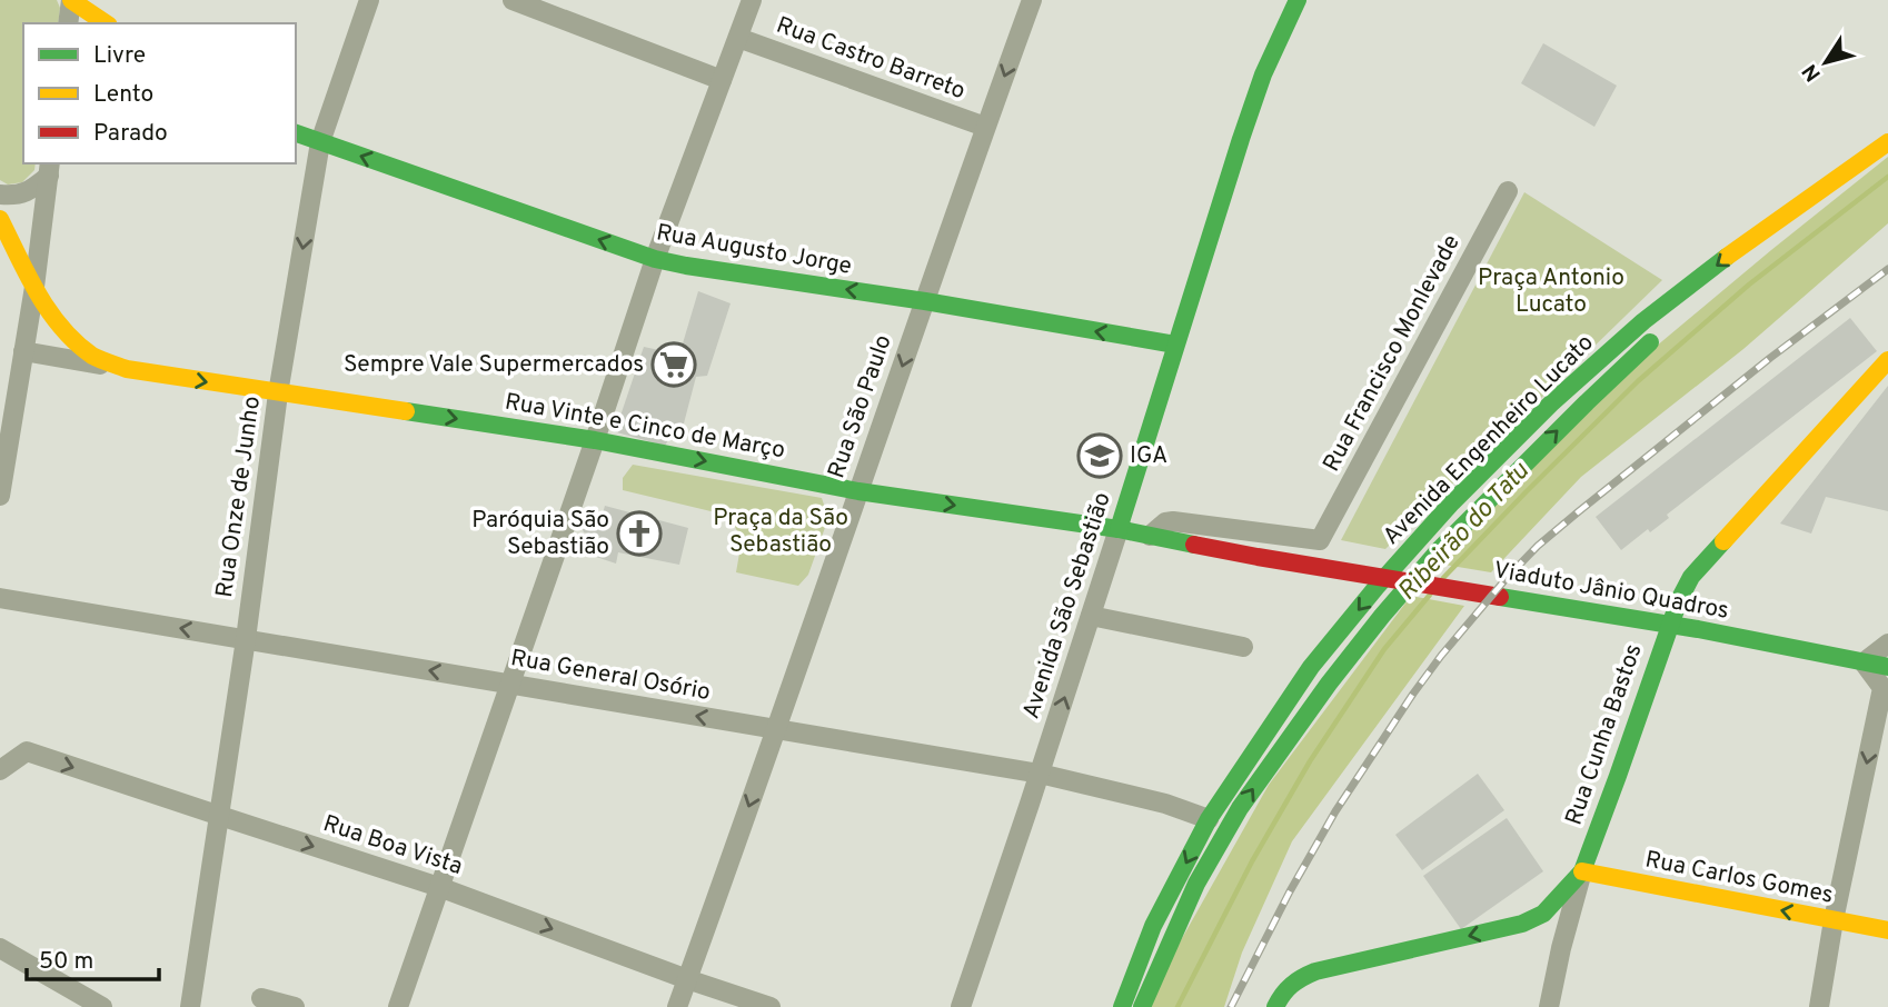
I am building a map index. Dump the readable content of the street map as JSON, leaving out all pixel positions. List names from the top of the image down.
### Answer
{
  "streets": {
    "main road": [
      "Rua Augusto Jorge",
      "Rua Vinte e Cinco de Março",
      "Avenida Engenheiro Lucato",
      "Viaduto Jânio Quadros",
      "Avenida São Sebastião",
      "Rua Cunha Bastos",
      "Rua Carlos Gomes"
    ],
    "street": [
      "Rua Castro Barreto",
      "Rua Francisco Monlevade",
      "Rua São Paulo",
      "Rua Onze de Junho",
      "Rua General Osório",
      "Rua Boa Vista"
    ]
  },
  "crossings": [
    ["Rua Castro Barreto", "Rua São Paulo"],
    ["Rua Augusto Jorge", "Rua São Paulo"],
    ["Rua Augusto Jorge", "Rua Onze de Junho"],
    ["Rua Augusto Jorge", "Avenida São Sebastião"],
    ["Rua Francisco Monlevade", "Rua Vinte e Cinco de Março"],
    ["Rua São Paulo", "Rua Vinte e Cinco de Março"],
    ["Rua São Paulo", "Rua General Osório"],
    ["Rua São Paulo", "Rua Boa Vista"],
    ["Rua Vinte e Cinco de Março", "Rua Onze de Junho"],
    ["Rua Vinte e Cinco de Março", "Viaduto Jânio Quadros"],
    ["Rua Vinte e Cinco de Março", "Avenida São Sebastião"],
    ["Avenida Engenheiro Lucato", "Rua General Osório"],
    ["Rua Onze de Junho", "Rua General Osório"],
    ["Rua Onze de Junho", "Rua Boa Vista"],
    ["Avenida São Sebastião", "Rua General Osório"],
    ["Rua Cunha Bastos", "Rua Carlos Gomes"]
  ],
  "one_way": [
    "Rua Augusto Jorge",
    "Rua São Paulo",
    "Rua Vinte e Cinco de Março",
    "Rua General Osório",
    "Rua Boa Vista",
    "Rua Carlos Gomes"
  ],
  "water": ["Ribeirão do Tatu"],
  "parks": ["Praça Antonio Lucato", "Praça da São Sebastião"],
  "places": {
    "supermarket": ["Sempre Vale Supermercados"],
    "school or university": ["IGA"],
    "church": ["Paróquia São Sebastião"]
  },
  "legend": ["Livre", "Lento", "Parado"],
  "scale_bar": "50 m",
  "north": "bottom left"
}
